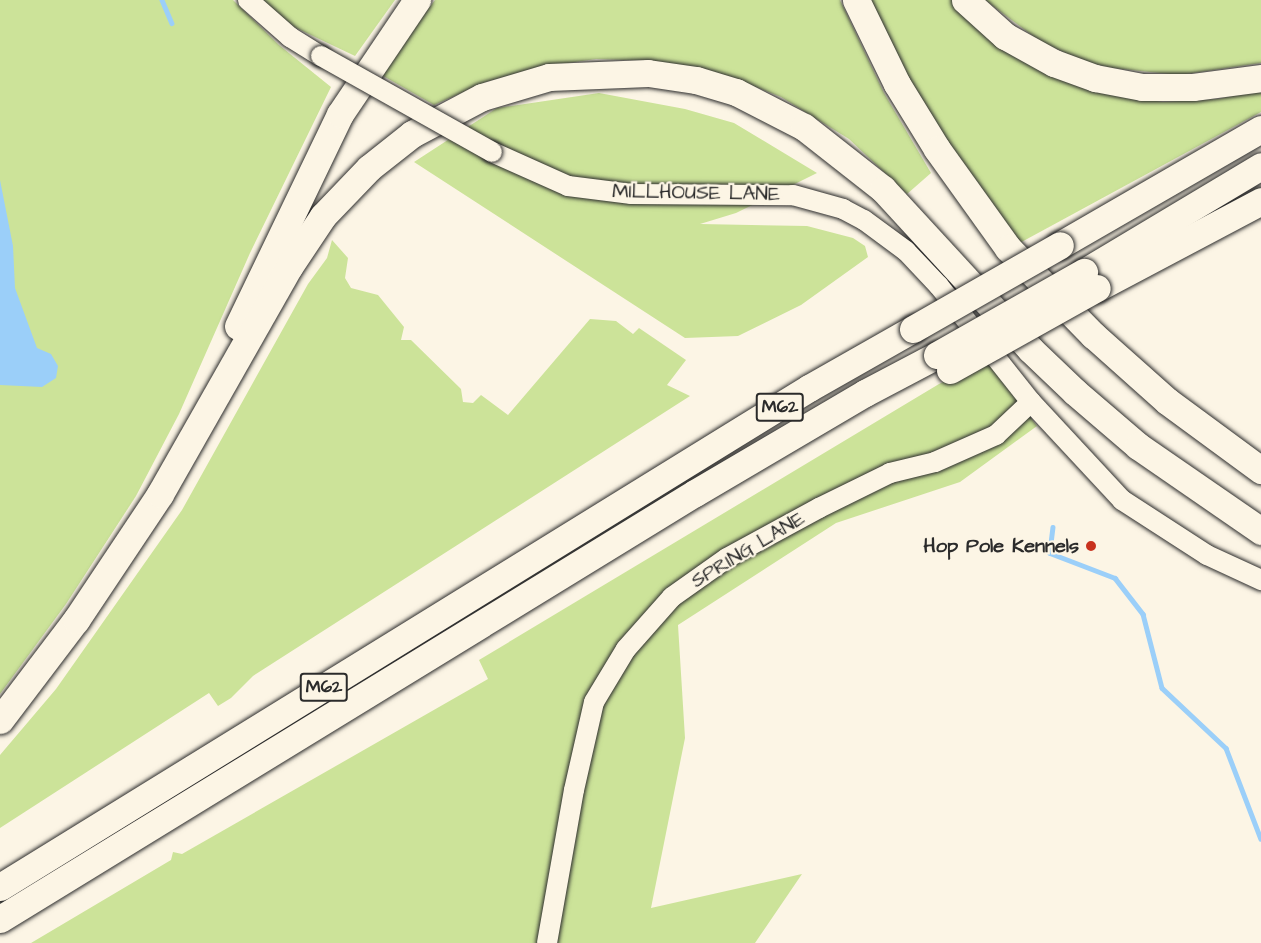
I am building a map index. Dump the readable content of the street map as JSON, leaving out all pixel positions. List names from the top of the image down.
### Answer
{
  "streets": {
    "highway": ["M62"],
    "street": ["MILLHOUSE LANE", "SPRING LANE"]
  },
  "crossings": [
    ["MILLHOUSE LANE", "SPRING LANE"]
  ],
  "places": ["Hop Pole Kennels"]
}
